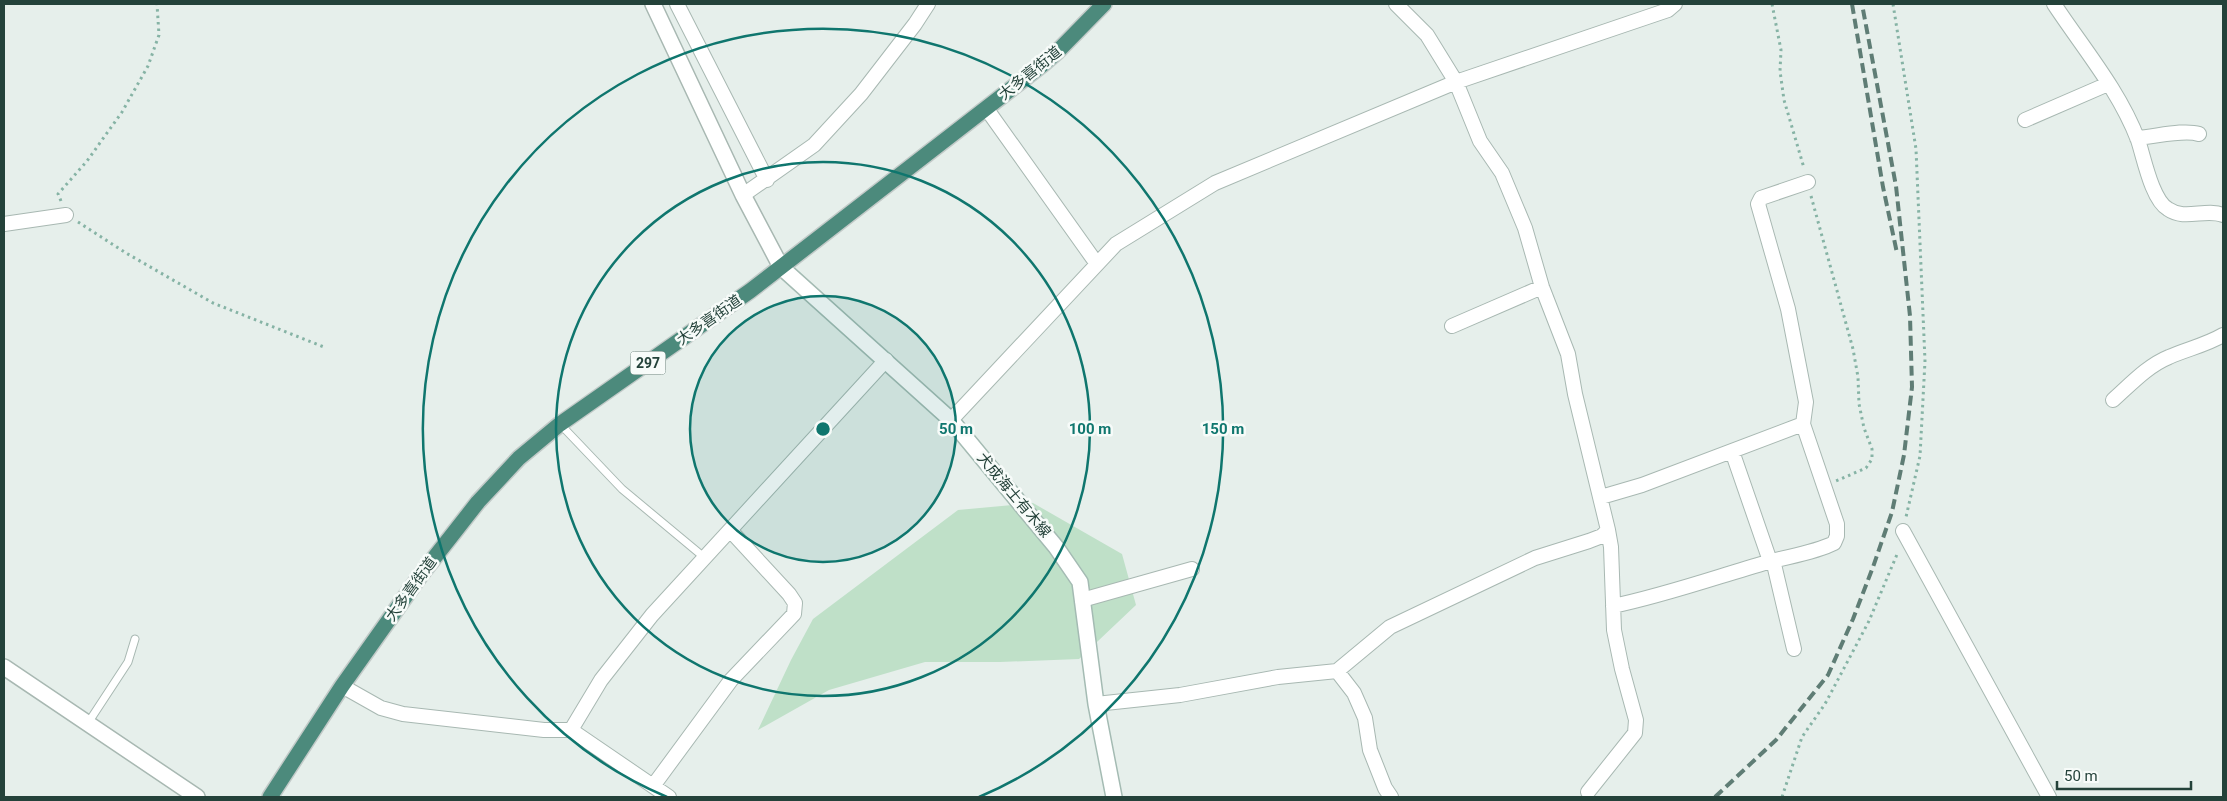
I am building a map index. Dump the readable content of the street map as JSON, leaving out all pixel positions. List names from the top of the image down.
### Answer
{
  "streets": {
    "highway": ["大多喜街道", "297"],
    "main road": ["犬成海士有木線"]
  },
  "crossings": [
    ["大多喜街道", "犬成海士有木線"]
  ],
  "scale_bar": "50 m",
  "rings": ["50 m", "100 m", "150 m"]
}
